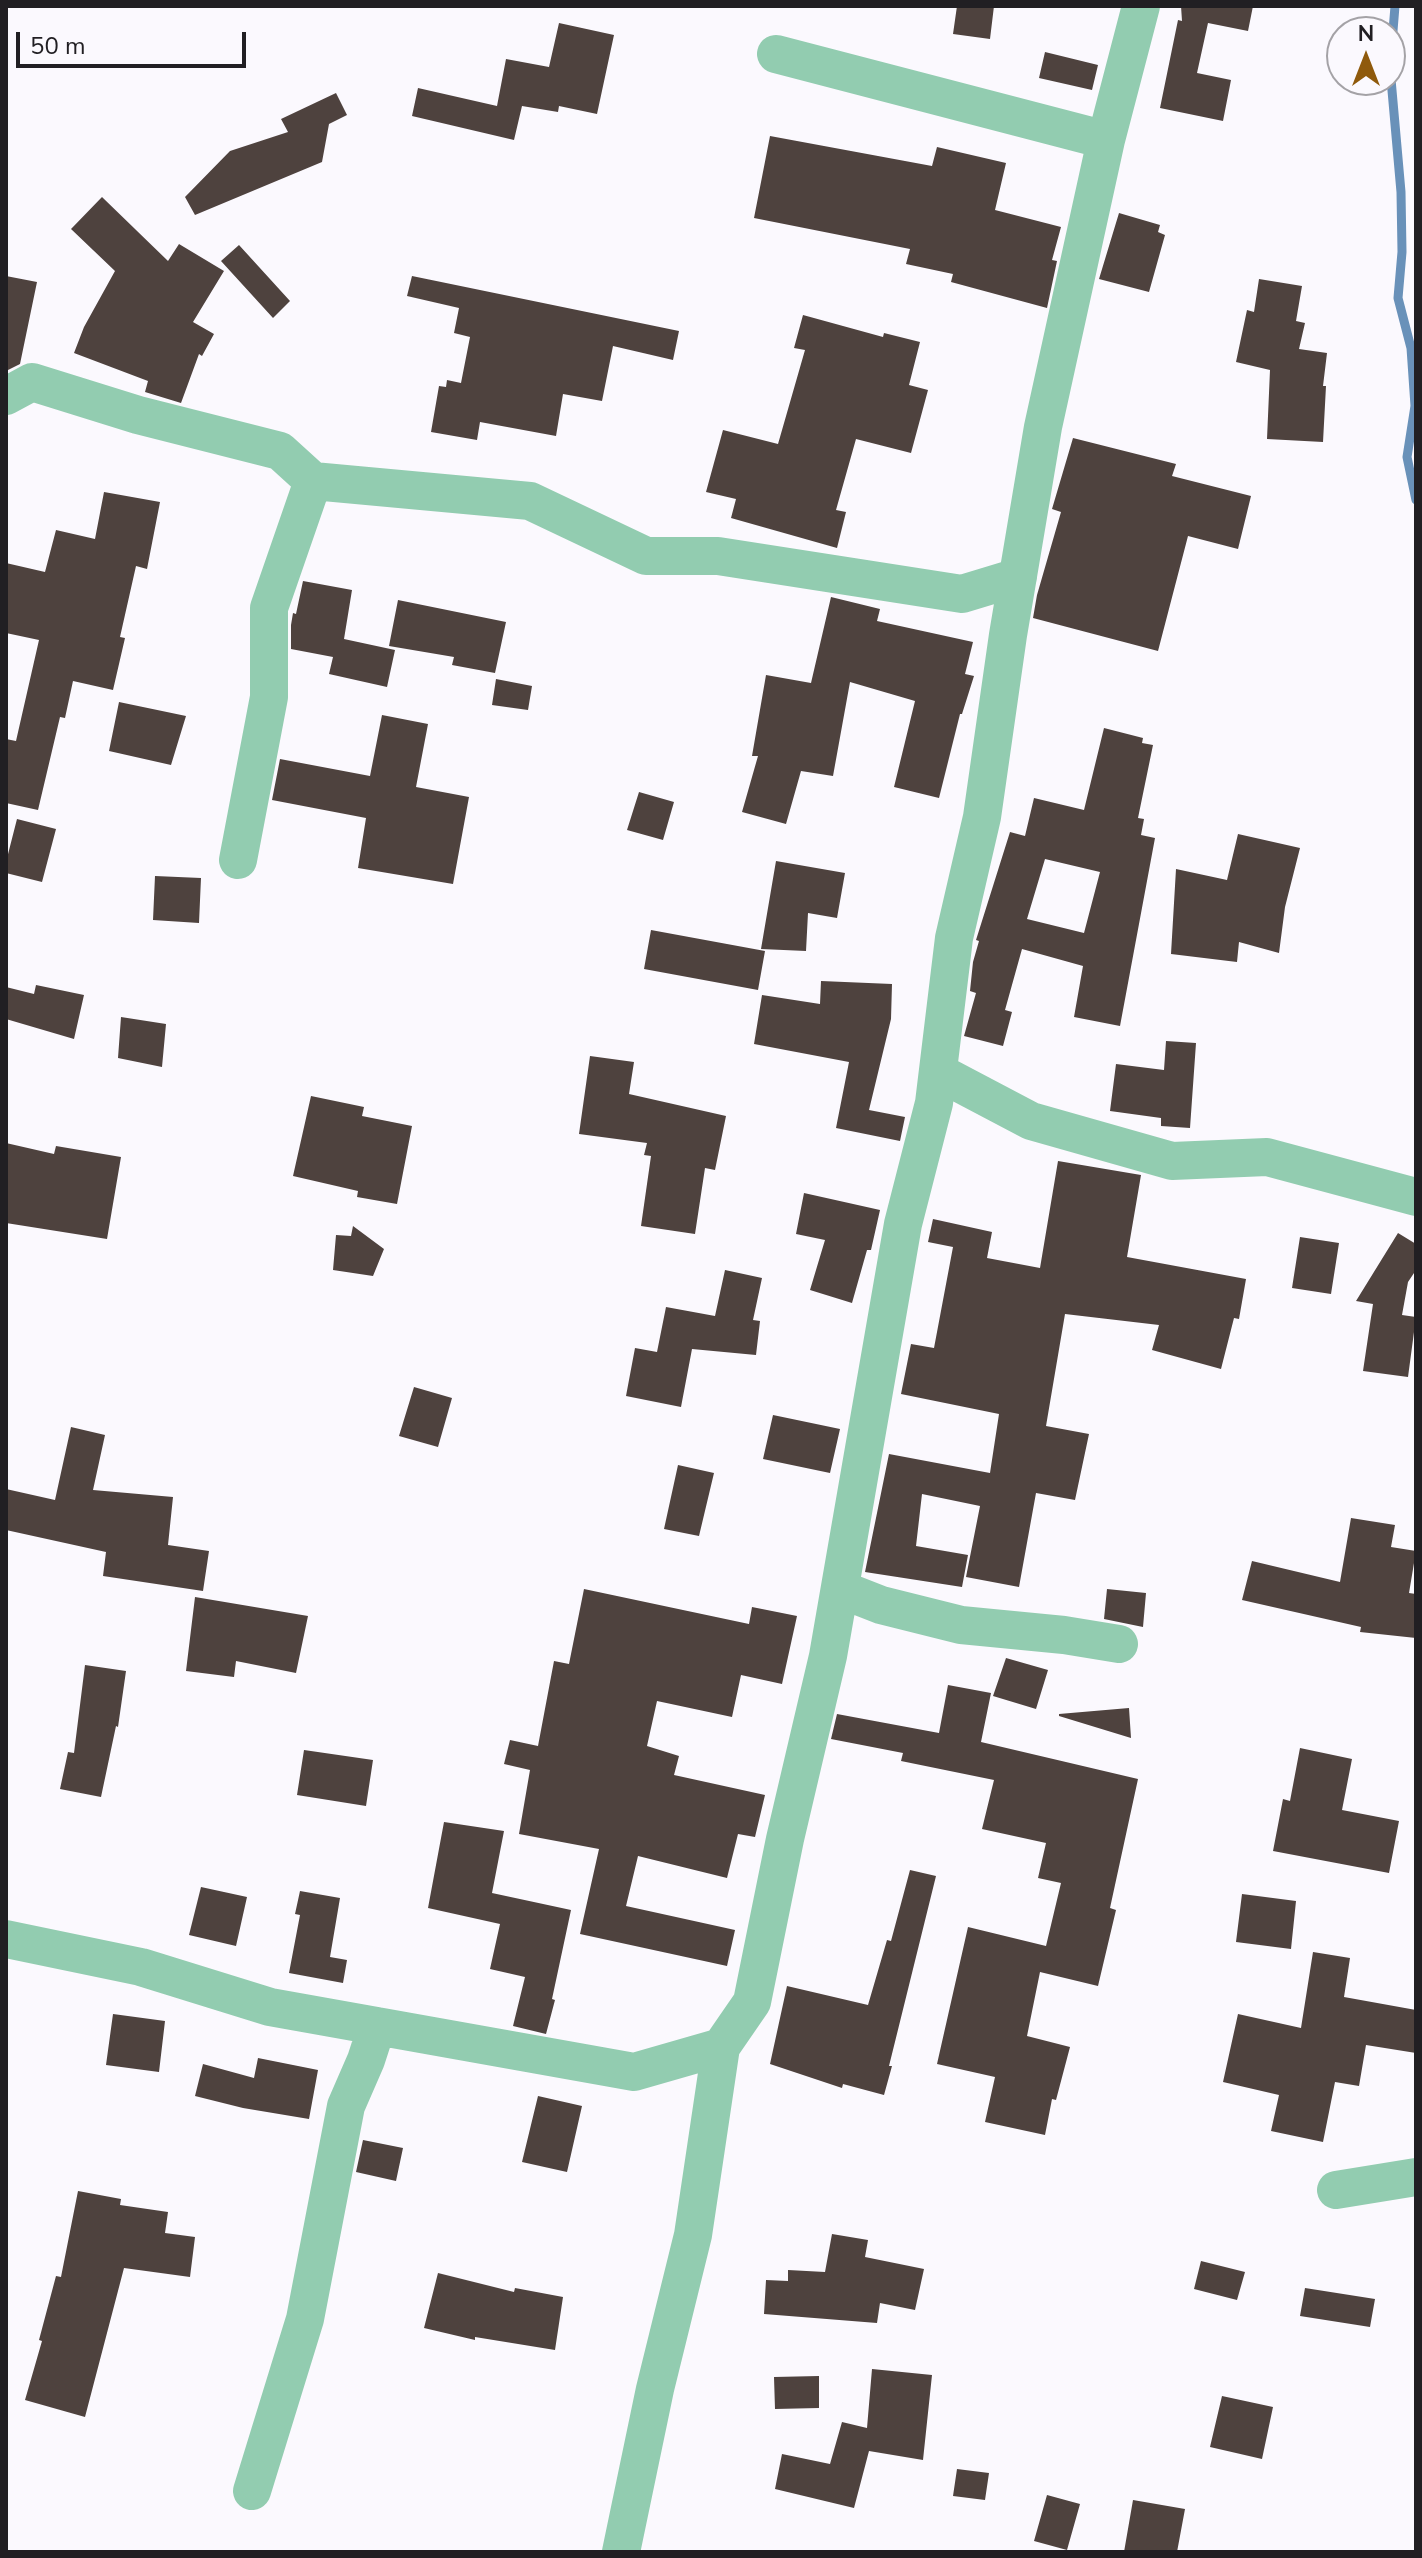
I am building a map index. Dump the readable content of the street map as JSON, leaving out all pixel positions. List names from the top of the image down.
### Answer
{
  "scale_bar": "50 m",
  "north": "top"
}
